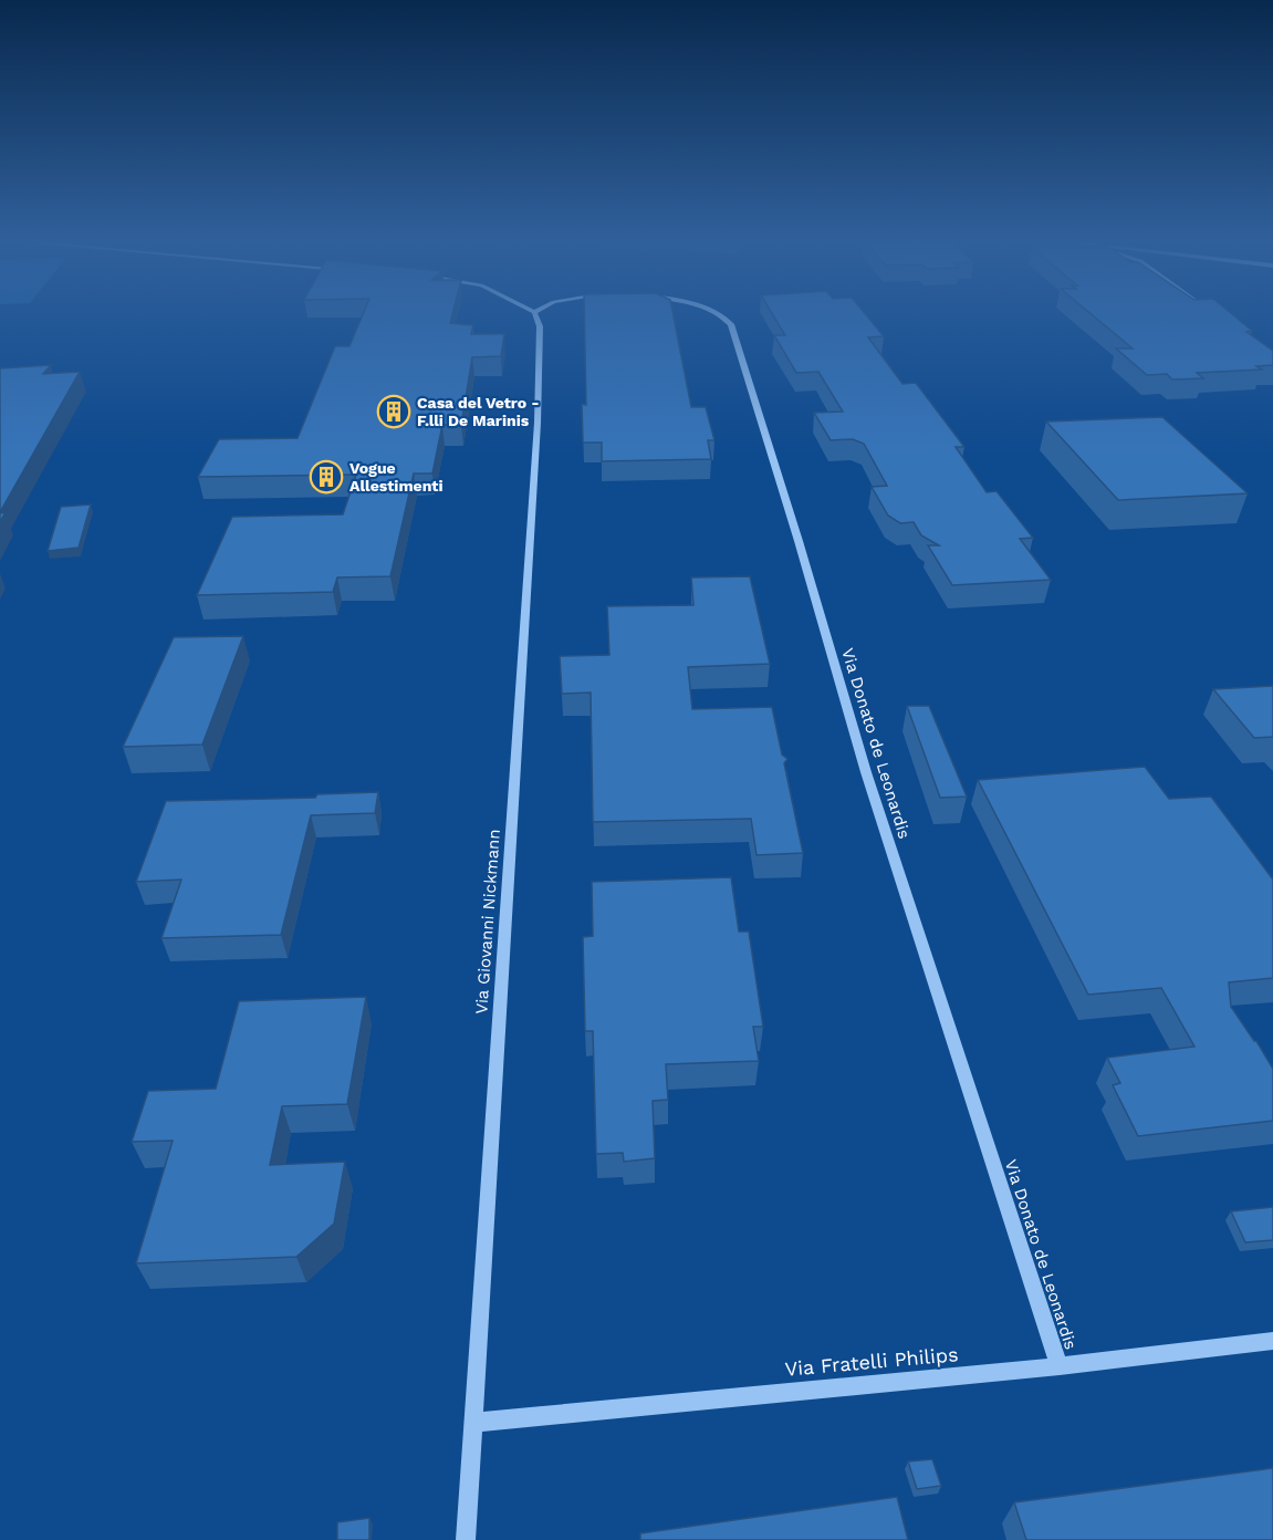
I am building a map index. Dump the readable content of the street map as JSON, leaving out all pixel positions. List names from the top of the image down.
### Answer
{
  "streets": {
    "street": ["Via Donato de Leonardis", "Via Giovanni Nickmann", "Via Fratelli Philips"]
  },
  "crossings": [
    ["Via Donato de Leonardis", "Via Fratelli Philips"],
    ["Via Giovanni Nickmann", "Via Fratelli Philips"]
  ],
  "places": {
    "building": ["Casa del Vetro - F.lli De Marinis", "Vogue Allestimenti"]
  }
}
